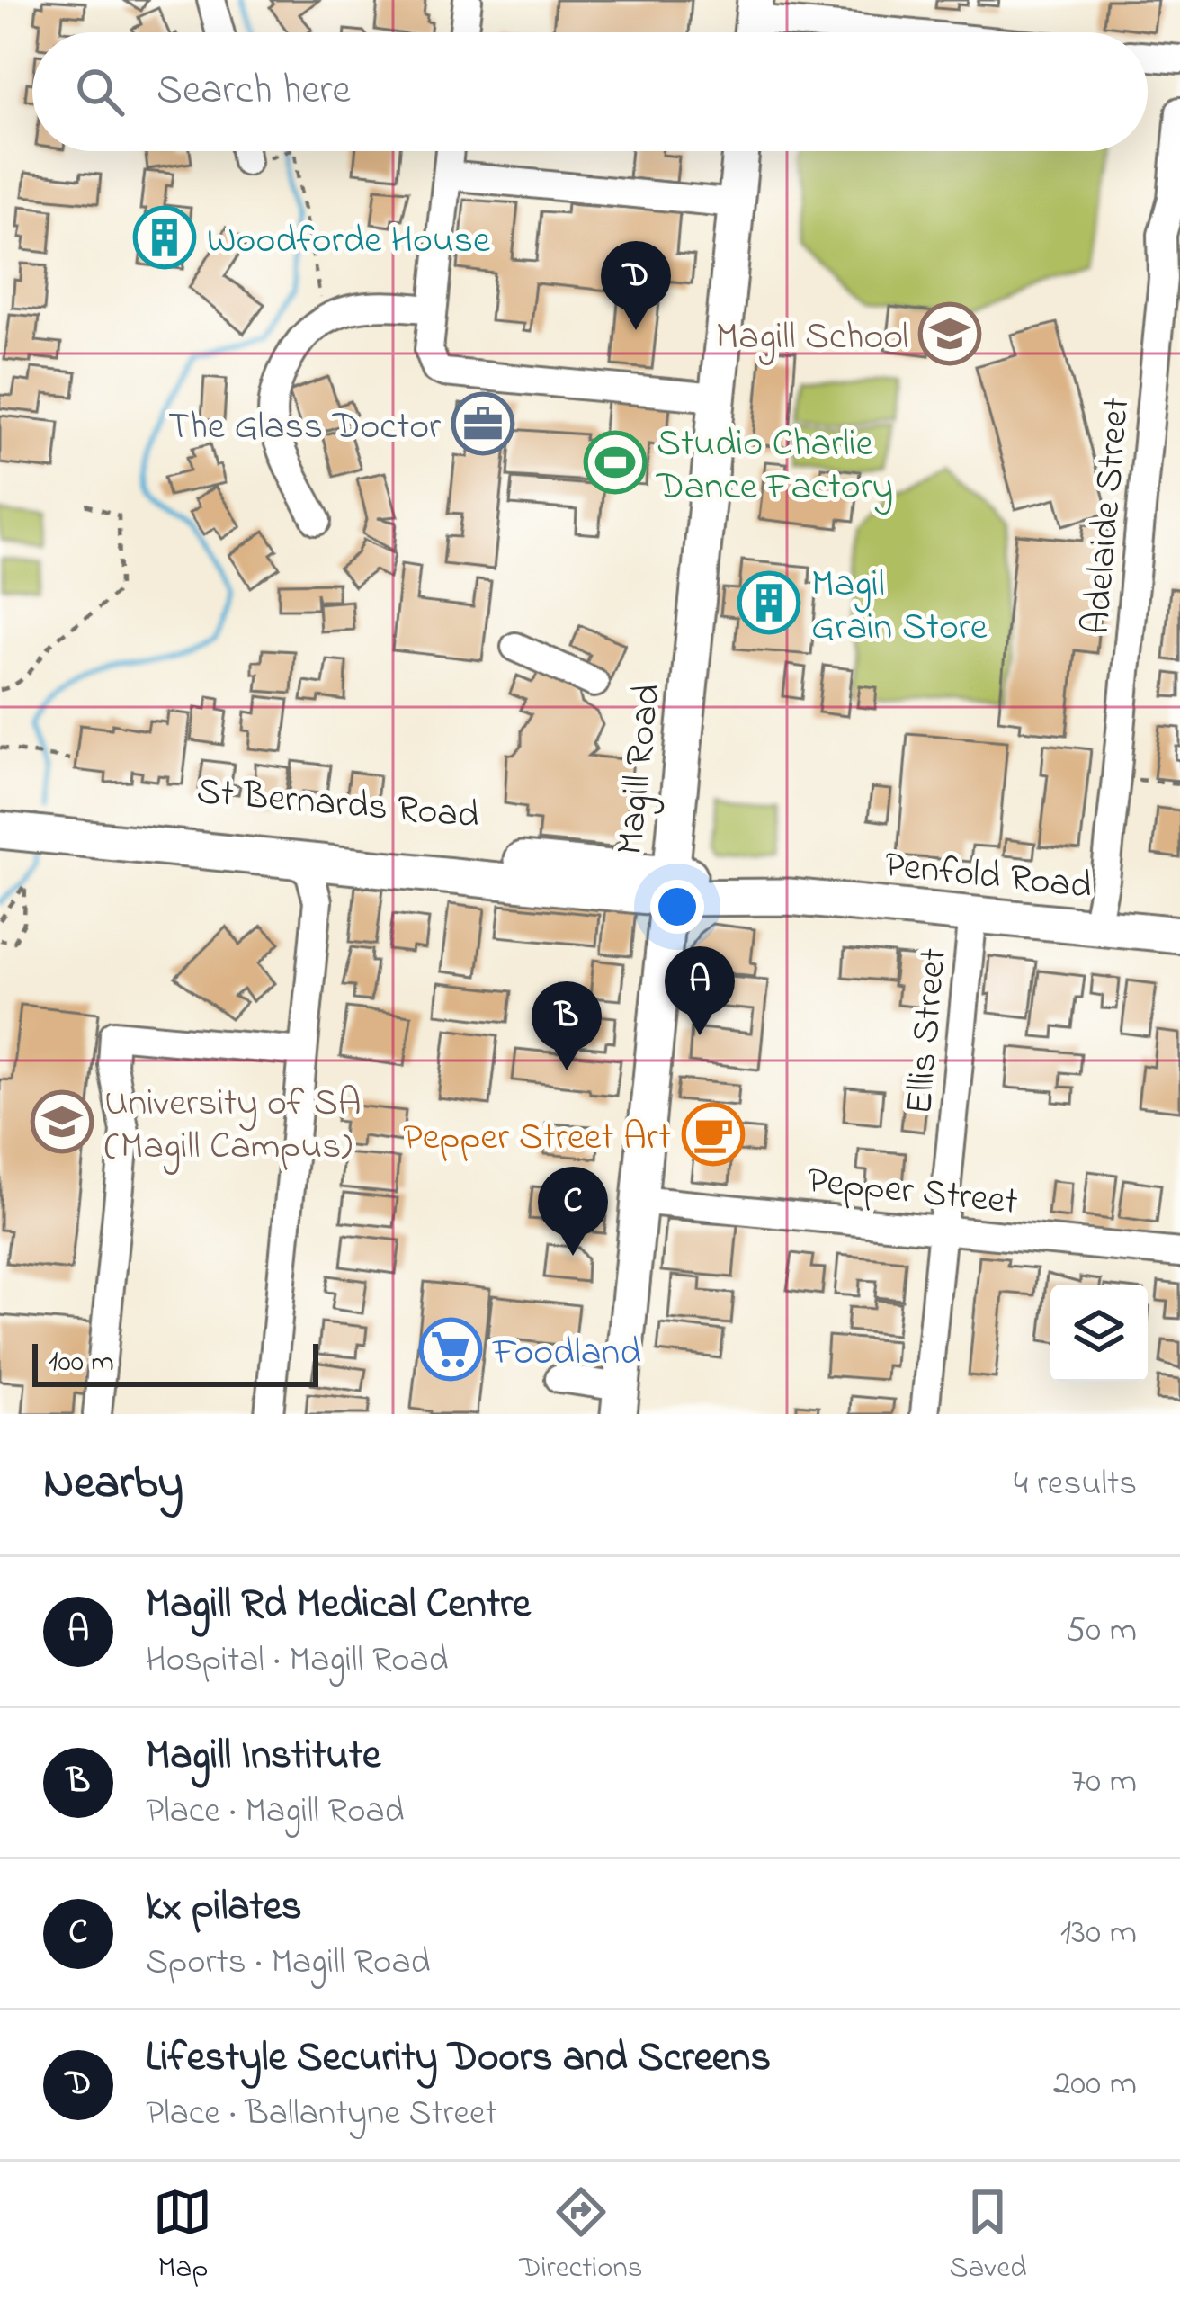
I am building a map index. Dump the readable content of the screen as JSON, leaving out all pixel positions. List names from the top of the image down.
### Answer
{
  "streets": {
    "main road": ["Magill Road", "St Bernards Road", "Penfold Road"],
    "street": ["Adelaide Street", "Ellis Street", "Pepper Street"]
  },
  "crossings": [
    ["Adelaide Street", "Penfold Road"],
    ["Magill Road", "St Bernards Road"],
    ["Magill Road", "Penfold Road"],
    ["Magill Road", "Pepper Street"],
    ["St Bernards Road", "Penfold Road"],
    ["Penfold Road", "Ellis Street"],
    ["Ellis Street", "Pepper Street"]
  ],
  "places": {
    "building": ["Woodforde House", "Magil Grain Store"],
    "school or university": ["Magill School", "University of SA (Magill Campus)"],
    "office": ["The Glass Doctor"],
    "sports": ["Studio Charlie Dance Factory"],
    "cafe": ["Pepper Street Art"],
    "supermarket": ["Foodland"]
  },
  "scale_bar": "100 m",
  "page": {
    "search": "Search here",
    "pins": [
      "D",
      "A",
      "B",
      "C"
    ],
    "scale": "100 m",
    "heading": ["Nearby", "4 results"],
    "list": [
      {
        "mark": "A",
        "name": "Magill Rd Medical Centre",
        "note": "Hospital · Magill Road",
        "value": "50 m"
      },
      {
        "mark": "B",
        "name": "Magill Institute",
        "note": "Place · Magill Road",
        "value": "70 m"
      },
      {
        "mark": "C",
        "name": "kx pilates",
        "note": "Sports · Magill Road",
        "value": "130 m"
      },
      {
        "mark": "D",
        "name": "Lifestyle Security Doors and Screens",
        "note": "Place · Ballantyne Street",
        "value": "200 m"
      }
    ],
    "nav": ["Map", "Directions", "Saved"]
  }
}
